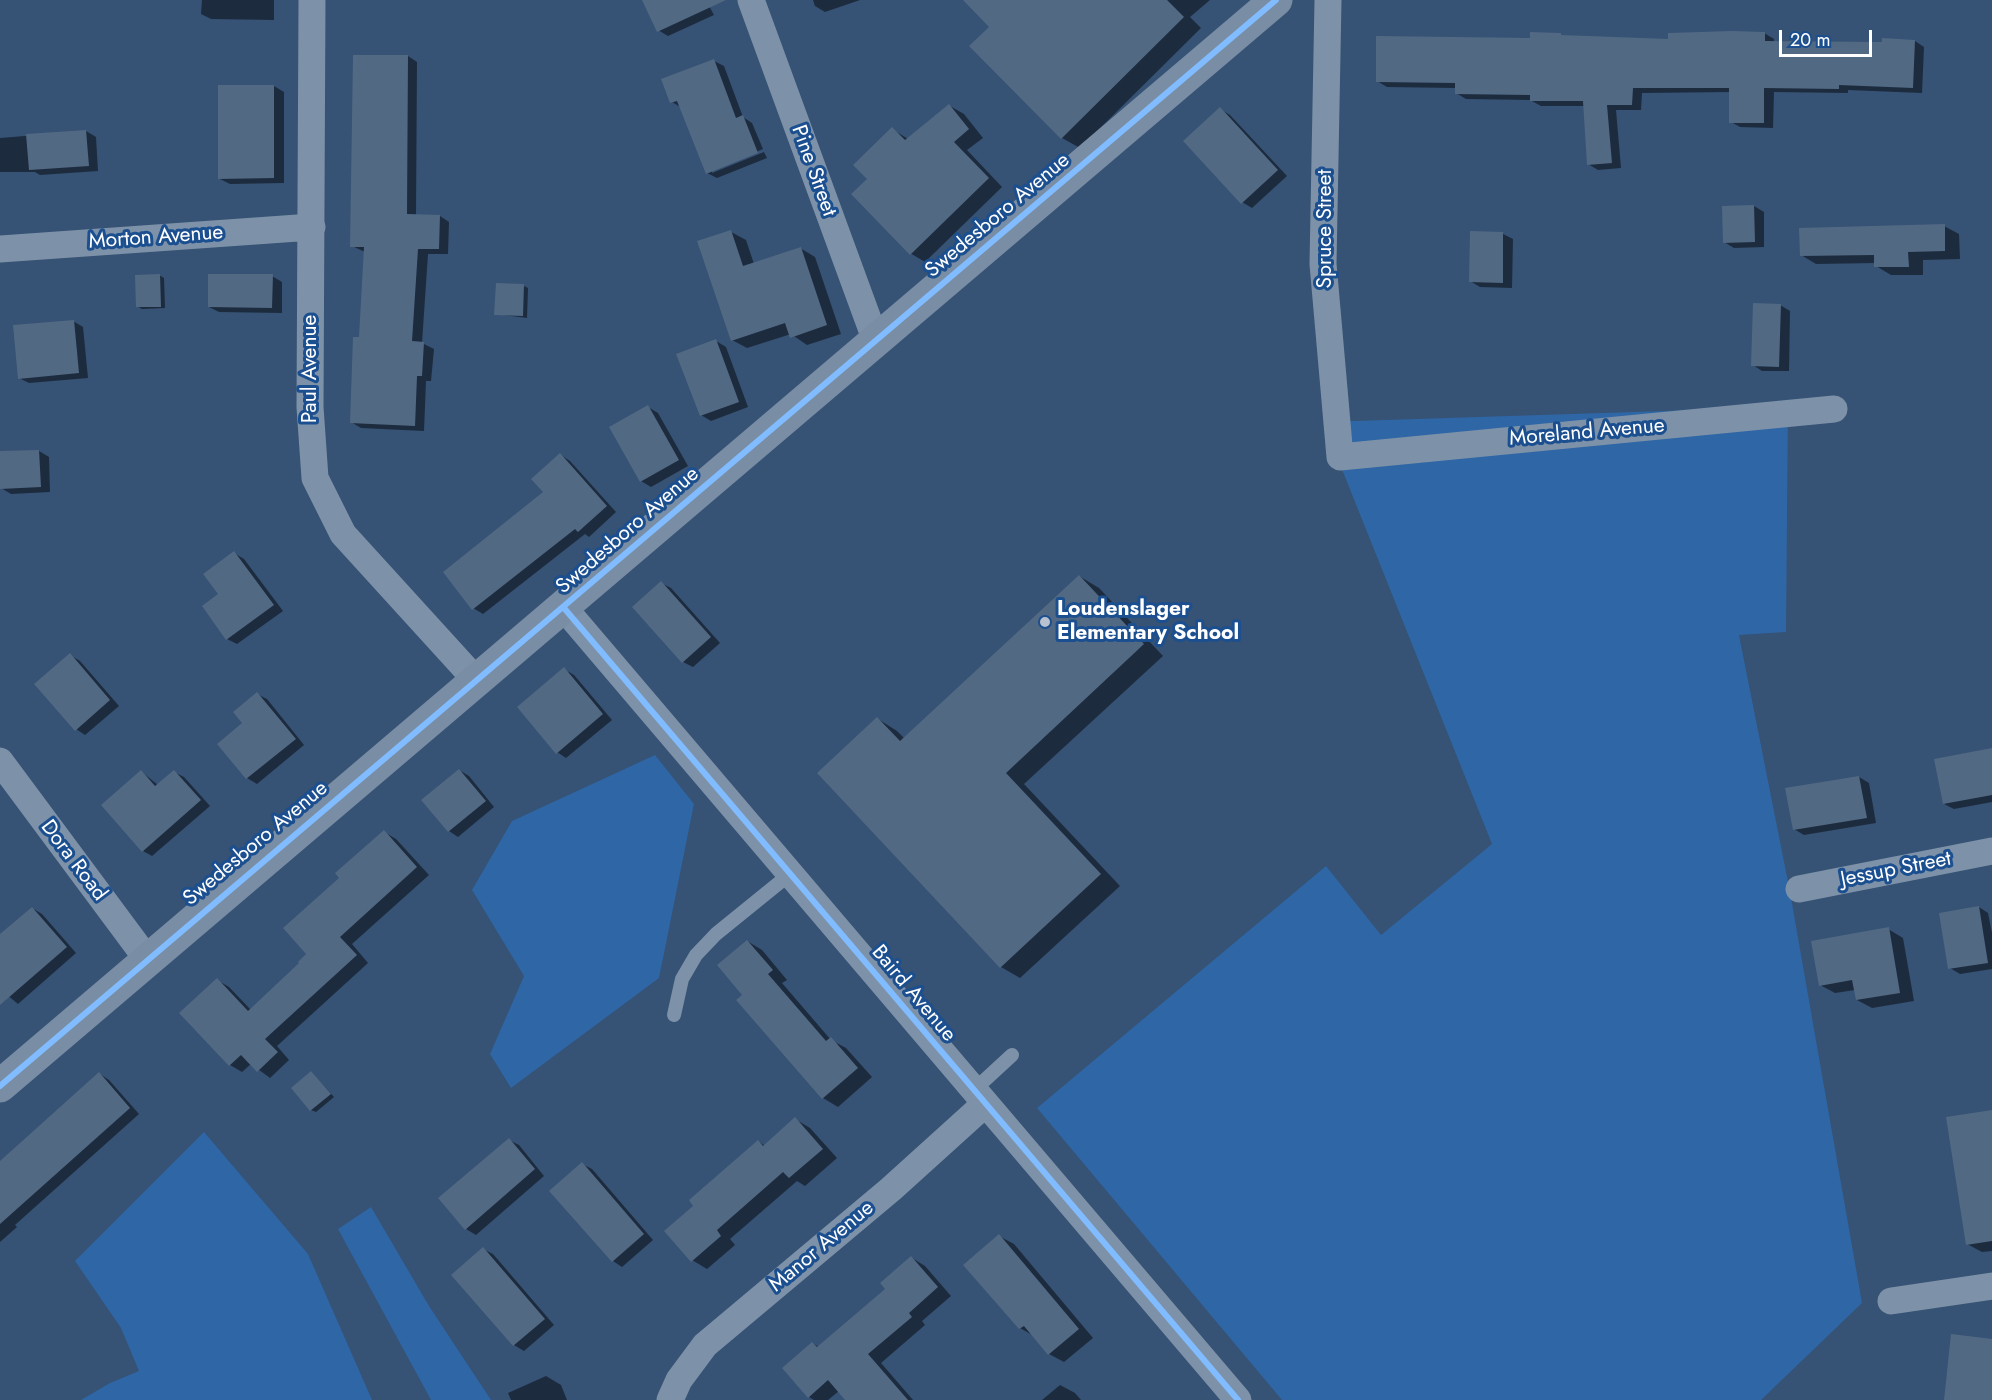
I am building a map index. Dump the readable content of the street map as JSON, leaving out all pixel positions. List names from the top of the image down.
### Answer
{
  "streets": {
    "street": [
      "Pine Street",
      "Swedesboro Avenue",
      "Spruce Street",
      "Morton Avenue",
      "Paul Avenue",
      "Moreland Avenue",
      "Dora Road",
      "Jessup Street",
      "Baird Avenue",
      "Manor Avenue"
    ]
  },
  "crossings": [
    ["Pine Street", "Swedesboro Avenue"],
    ["Swedesboro Avenue", "Paul Avenue"],
    ["Swedesboro Avenue", "Dora Road"],
    ["Swedesboro Avenue", "Baird Avenue"],
    ["Spruce Street", "Moreland Avenue"],
    ["Morton Avenue", "Paul Avenue"],
    ["Baird Avenue", "Manor Avenue"]
  ],
  "places": ["Loudenslager Elementary School"],
  "scale_bar": "20 m"
}
